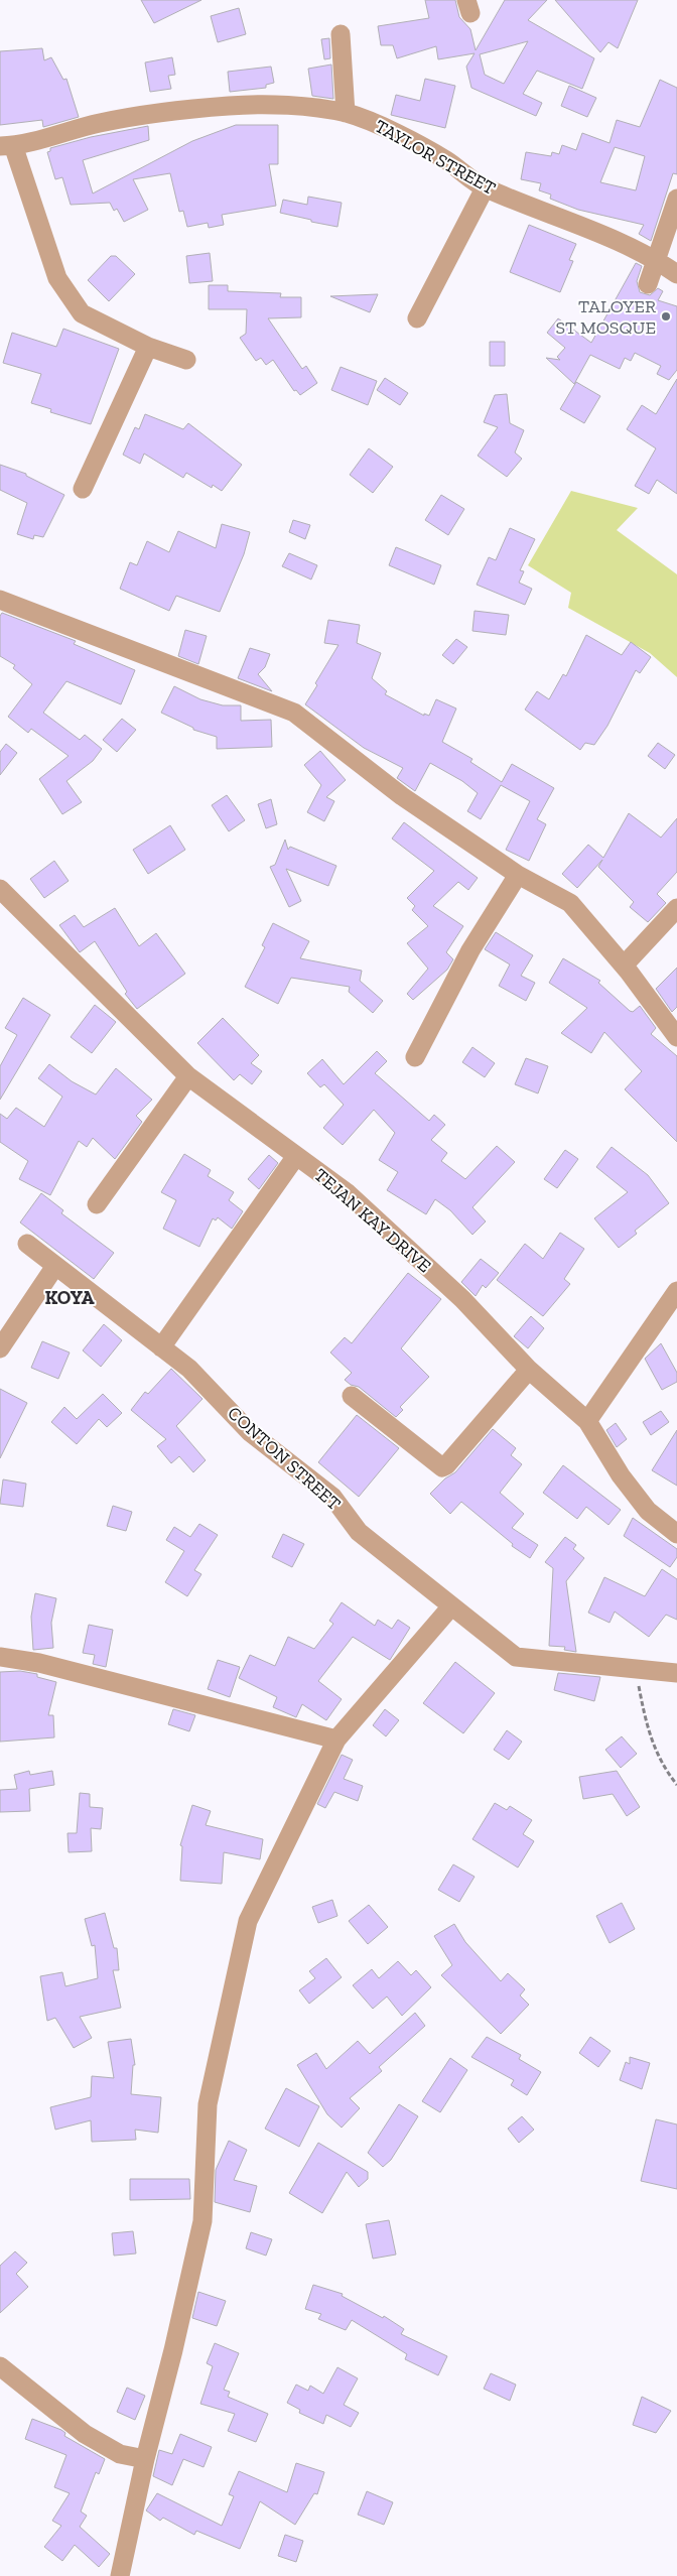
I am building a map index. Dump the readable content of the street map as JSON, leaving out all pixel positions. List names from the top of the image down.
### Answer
{
  "streets": {
    "street": ["TAYLOR STREET", "TEJAN KAY DRIVE", "CONTON STREET"]
  },
  "districts": ["KOYA"],
  "places": ["TALOYER ST MOSQUE"]
}
